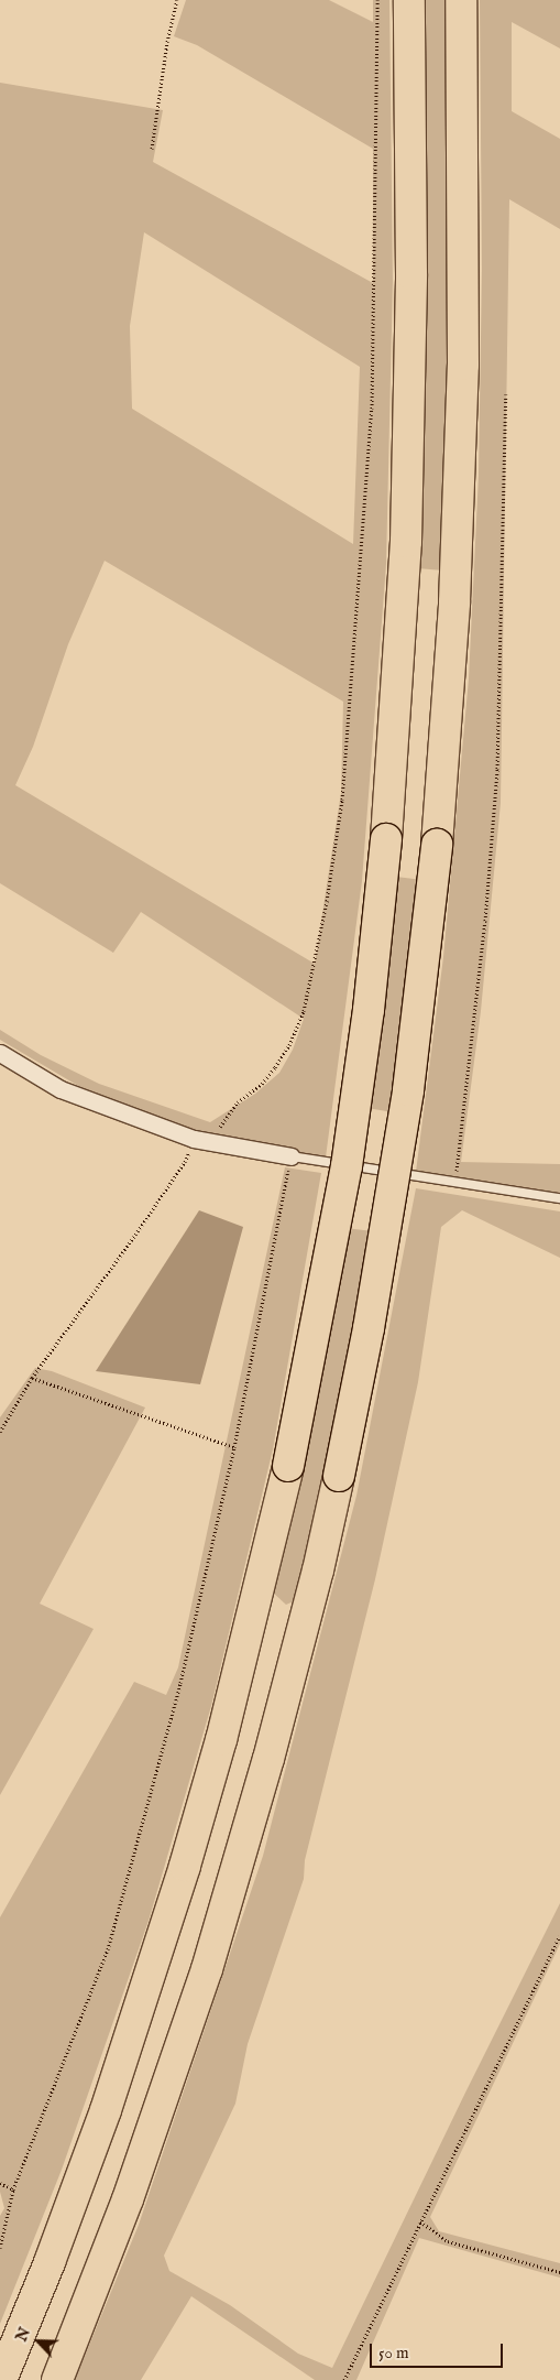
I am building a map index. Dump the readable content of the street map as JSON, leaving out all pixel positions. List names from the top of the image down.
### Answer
{
  "scale_bar": "50 m",
  "north": "top left"
}
